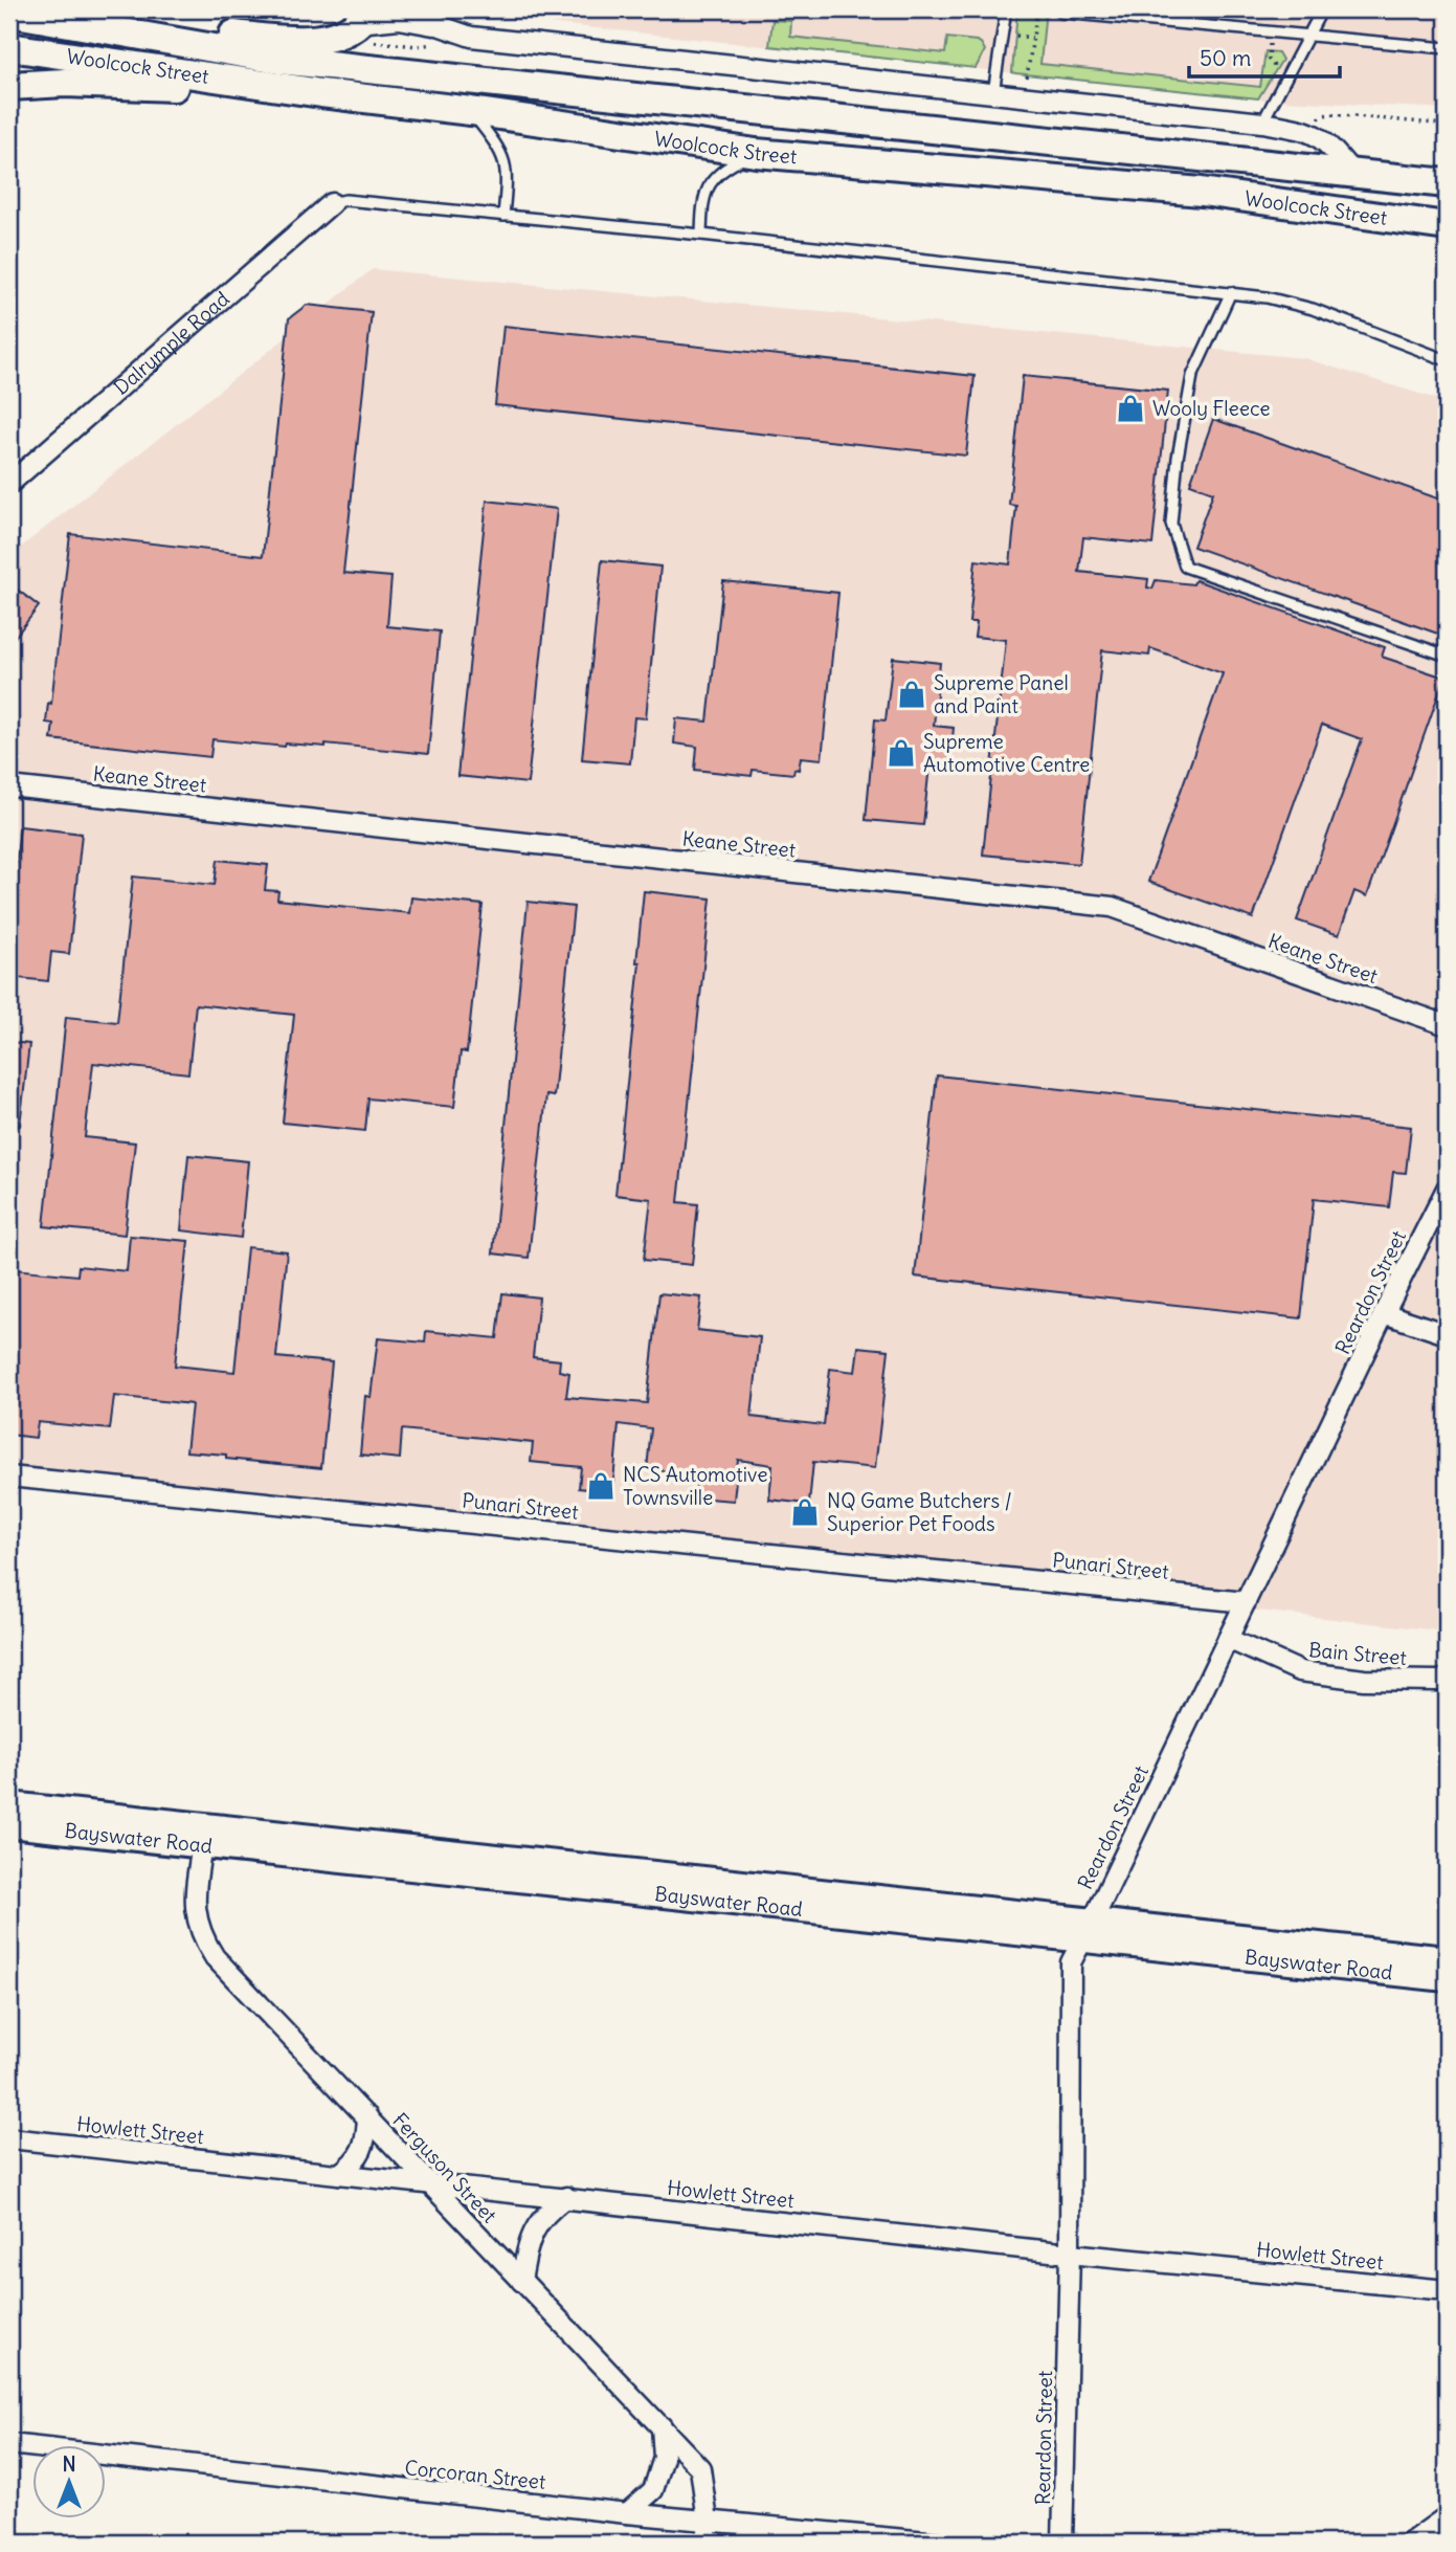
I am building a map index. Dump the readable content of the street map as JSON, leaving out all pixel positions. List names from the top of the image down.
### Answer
{
  "streets": {
    "main road": ["Woolcock Street", "Bayswater Road"],
    "street": [
      "Dalrymple Road",
      "Keane Street",
      "Reardon Street",
      "Punari Street",
      "Bain Street",
      "Howlett Street",
      "Ferguson Street",
      "Corcoran Street"
    ]
  },
  "crossings": [
    ["Reardon Street", "Punari Street"],
    ["Reardon Street", "Bain Street"],
    ["Reardon Street", "Bayswater Road"],
    ["Reardon Street", "Howlett Street"],
    ["Bayswater Road", "Ferguson Street"],
    ["Howlett Street", "Ferguson Street"],
    ["Ferguson Street", "Corcoran Street"]
  ],
  "places": {
    "shop": [
      "Wooly Fleece",
      "Supreme Panel and Paint",
      "Supreme Automotive Centre",
      "NCS Automotive Townsville",
      "NQ Game Butchers / Superior Pet Foods"
    ]
  },
  "scale_bar": "50 m",
  "north": "top"
}
